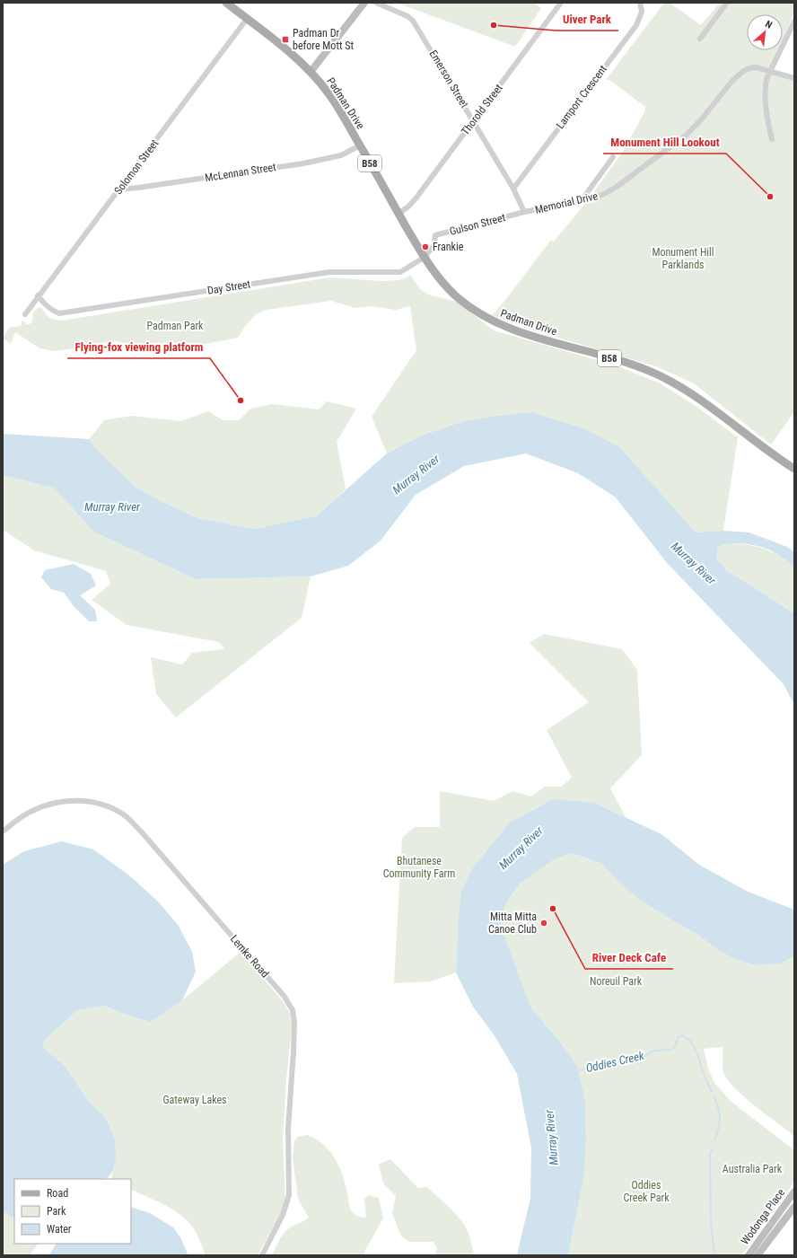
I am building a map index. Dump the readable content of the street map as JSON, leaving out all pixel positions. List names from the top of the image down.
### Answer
{
  "streets": {
    "main road": ["Padman Drive", "B58", "Wodonga Place"],
    "street": [
      "Emerson Street",
      "Lamport Crescent",
      "Thorold Street",
      "Solomon Street",
      "McLennan Street",
      "Memorial Drive",
      "Gulson Street",
      "Day Street",
      "Lemke Road"
    ]
  },
  "crossings": [
    ["Emerson Street", "Lamport Crescent"],
    ["Emerson Street", "Thorold Street"],
    ["Emerson Street", "Memorial Drive"],
    ["Emerson Street", "Gulson Street"],
    ["Padman Drive", "Thorold Street"],
    ["Padman Drive", "Solomon Street"],
    ["Padman Drive", "McLennan Street"],
    ["Padman Drive", "Gulson Street"],
    ["Padman Drive", "Day Street"],
    ["Solomon Street", "McLennan Street"],
    ["Solomon Street", "Day Street"],
    ["Memorial Drive", "Gulson Street"],
    ["Gulson Street", "Day Street"]
  ],
  "water": ["Murray River", "Oddies Creek"],
  "parks": [
    "Monument Hill Parklands",
    "Padman Park",
    "Bhutanese Community Farm",
    "Noreuil Park",
    "Gateway Lakes",
    "Australia Park",
    "Oddies Creek Park"
  ],
  "places": {
    "other": [
      "Uiver Park",
      "Monument Hill Lookout",
      "Frankie",
      "Flying-fox viewing platform",
      "River Deck Cafe",
      "Mitta Mitta Canoe Club"
    ],
    "transit": ["Padman Dr before Mott St"]
  },
  "legend": ["Road", "Park", "Water"],
  "north": "top right"
}
